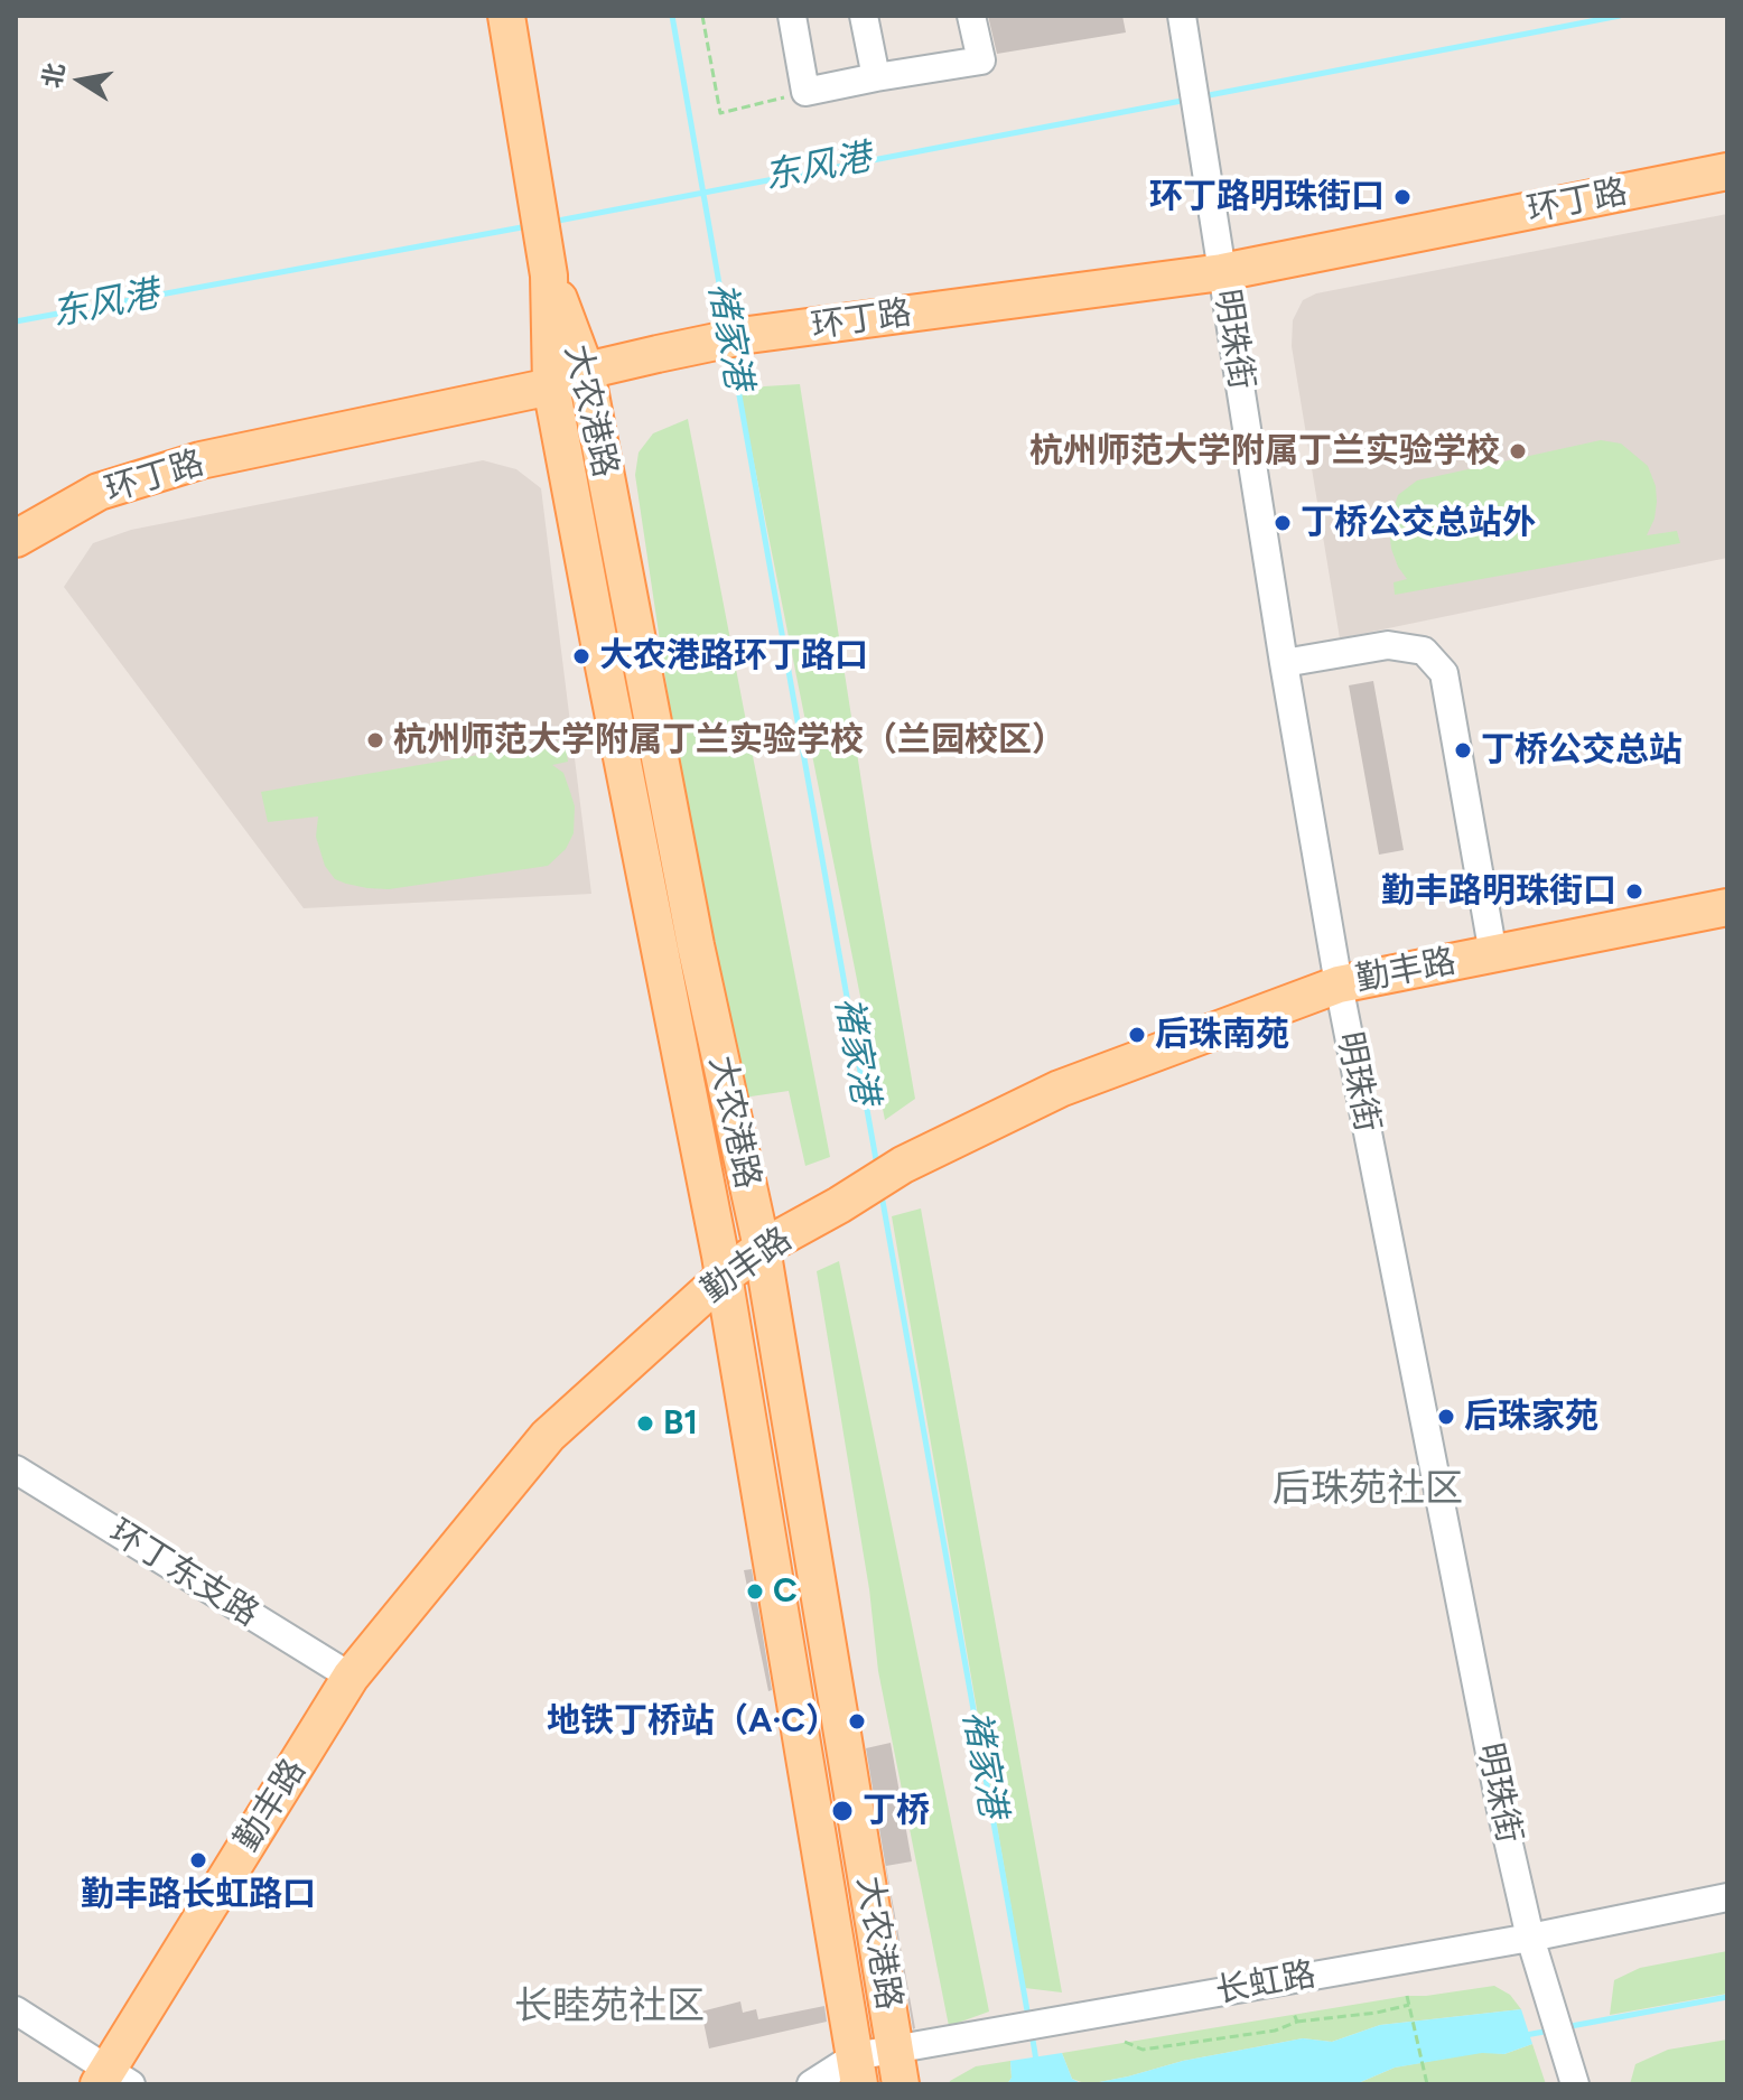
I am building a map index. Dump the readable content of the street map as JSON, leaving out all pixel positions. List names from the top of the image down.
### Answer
{
  "streets": {
    "main road": ["环丁路", "大农港路", "勤丰路"],
    "street": ["明珠街", "环丁东支路", "长虹路"]
  },
  "crossings": [
    ["环丁路", "明珠街"],
    ["环丁路", "大农港路"],
    ["明珠街", "勤丰路"],
    ["明珠街", "长虹路"],
    ["大农港路", "勤丰路"],
    ["大农港路", "长虹路"],
    ["勤丰路", "环丁东支路"]
  ],
  "districts": ["后珠苑社区", "长睦苑社区"],
  "water": ["东风港", "褚家港"],
  "places": [
    "环丁路明珠街口",
    "杭州师范大学附属丁兰实验学校",
    "丁桥公交总站外",
    "大农港路环丁路口",
    "杭州师范大学附属丁兰实验学校（兰园校区）",
    "丁桥公交总站",
    "勤丰路明珠街口",
    "后珠南苑",
    "后珠家苑",
    "B1",
    "C",
    "地铁丁桥站（A·C）",
    "丁桥",
    "勤丰路长虹路口"
  ],
  "north": "left"
}
